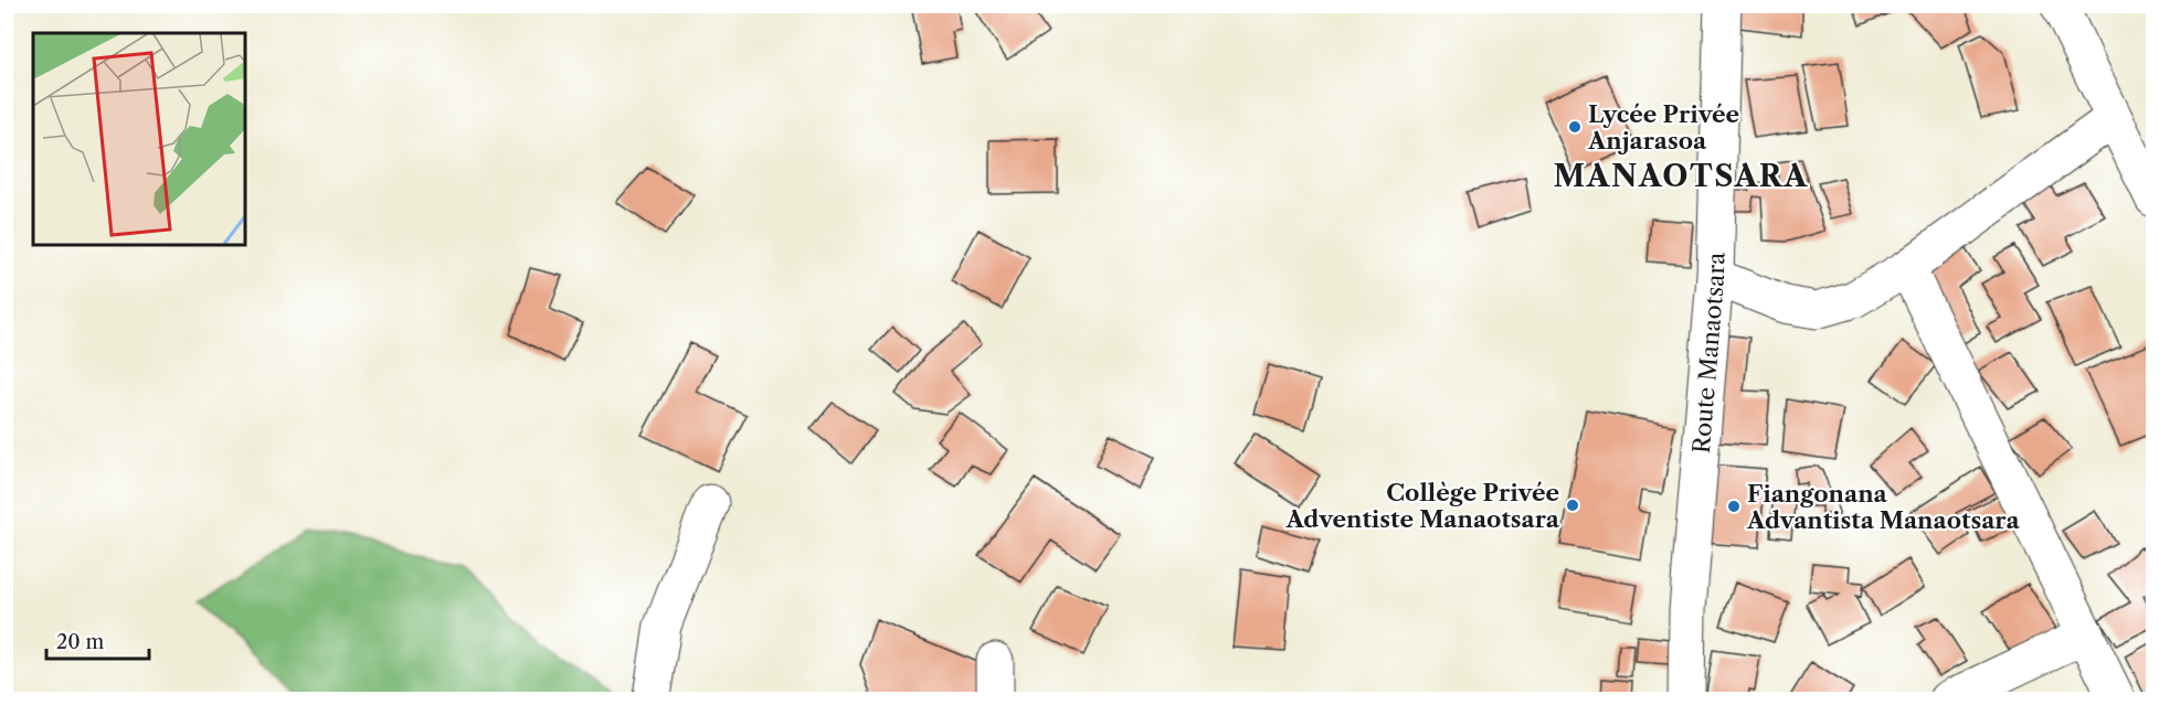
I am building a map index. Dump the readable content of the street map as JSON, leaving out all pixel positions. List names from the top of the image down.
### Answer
{
  "streets": {
    "street": ["Route Manaotsara"]
  },
  "districts": ["MANAOTSARA"],
  "places": ["Lycée Privée Anjarasoa", "Collège Privée Adventiste Manaotsara", "Fiangonana Advantista Manaotsara"],
  "scale_bar": "20 m"
}
